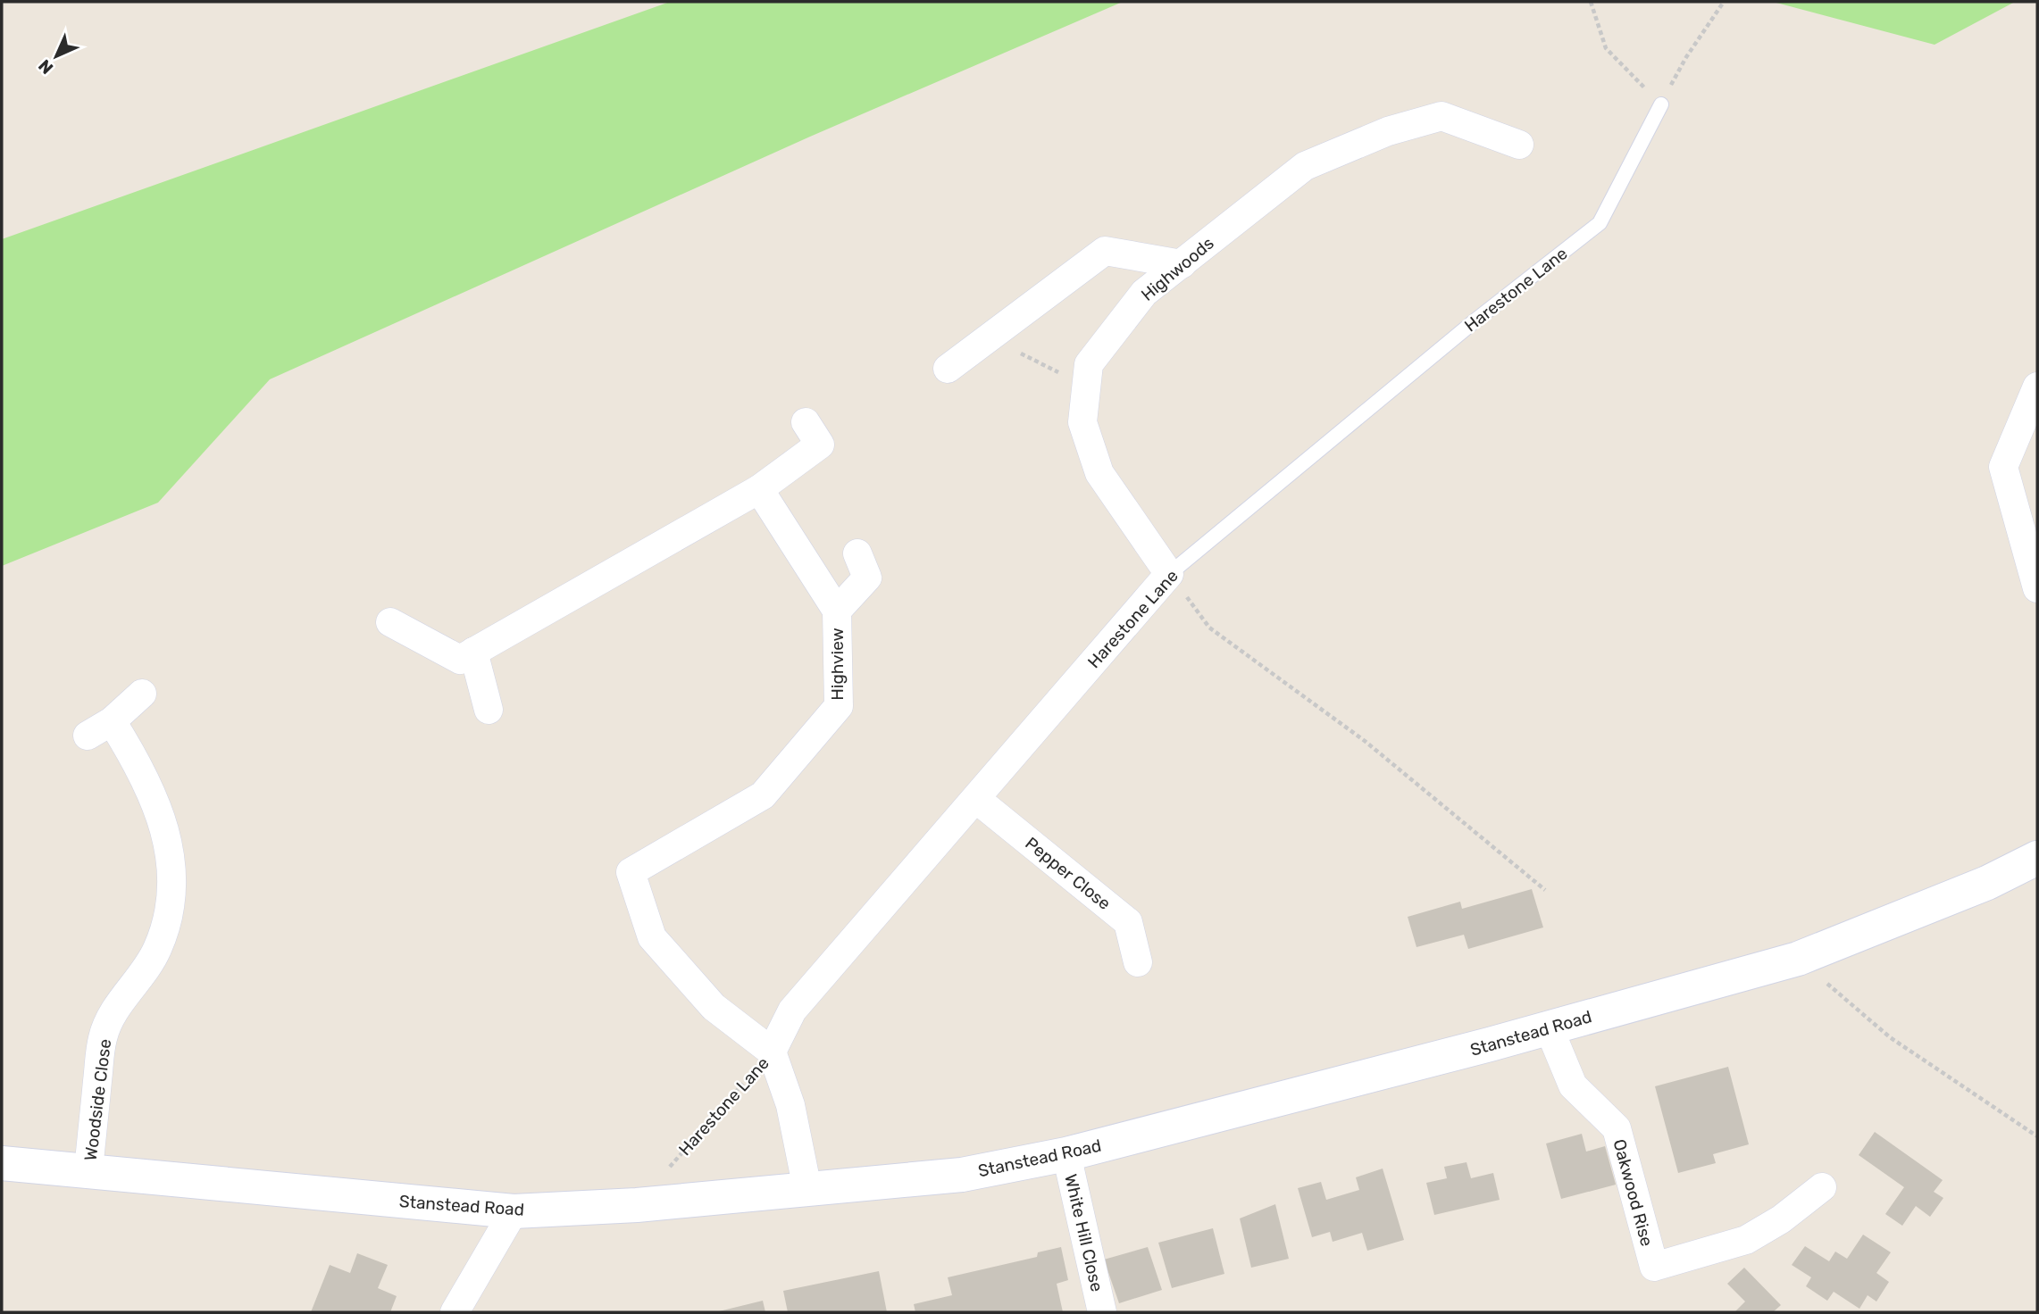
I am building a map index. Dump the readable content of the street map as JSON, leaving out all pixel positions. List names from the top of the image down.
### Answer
{
  "streets": {
    "street": [
      "Highwoods",
      "Harestone Lane",
      "Highview",
      "Pepper Close",
      "Stanstead Road",
      "Woodside Close",
      "Oakwood Rise",
      "White Hill Close"
    ]
  },
  "crossings": [
    ["Highwoods", "Harestone Lane"],
    ["Harestone Lane", "Highview"],
    ["Harestone Lane", "Pepper Close"],
    ["Stanstead Road", "Woodside Close"],
    ["Stanstead Road", "Oakwood Rise"],
    ["Stanstead Road", "White Hill Close"]
  ],
  "north": "bottom left"
}
